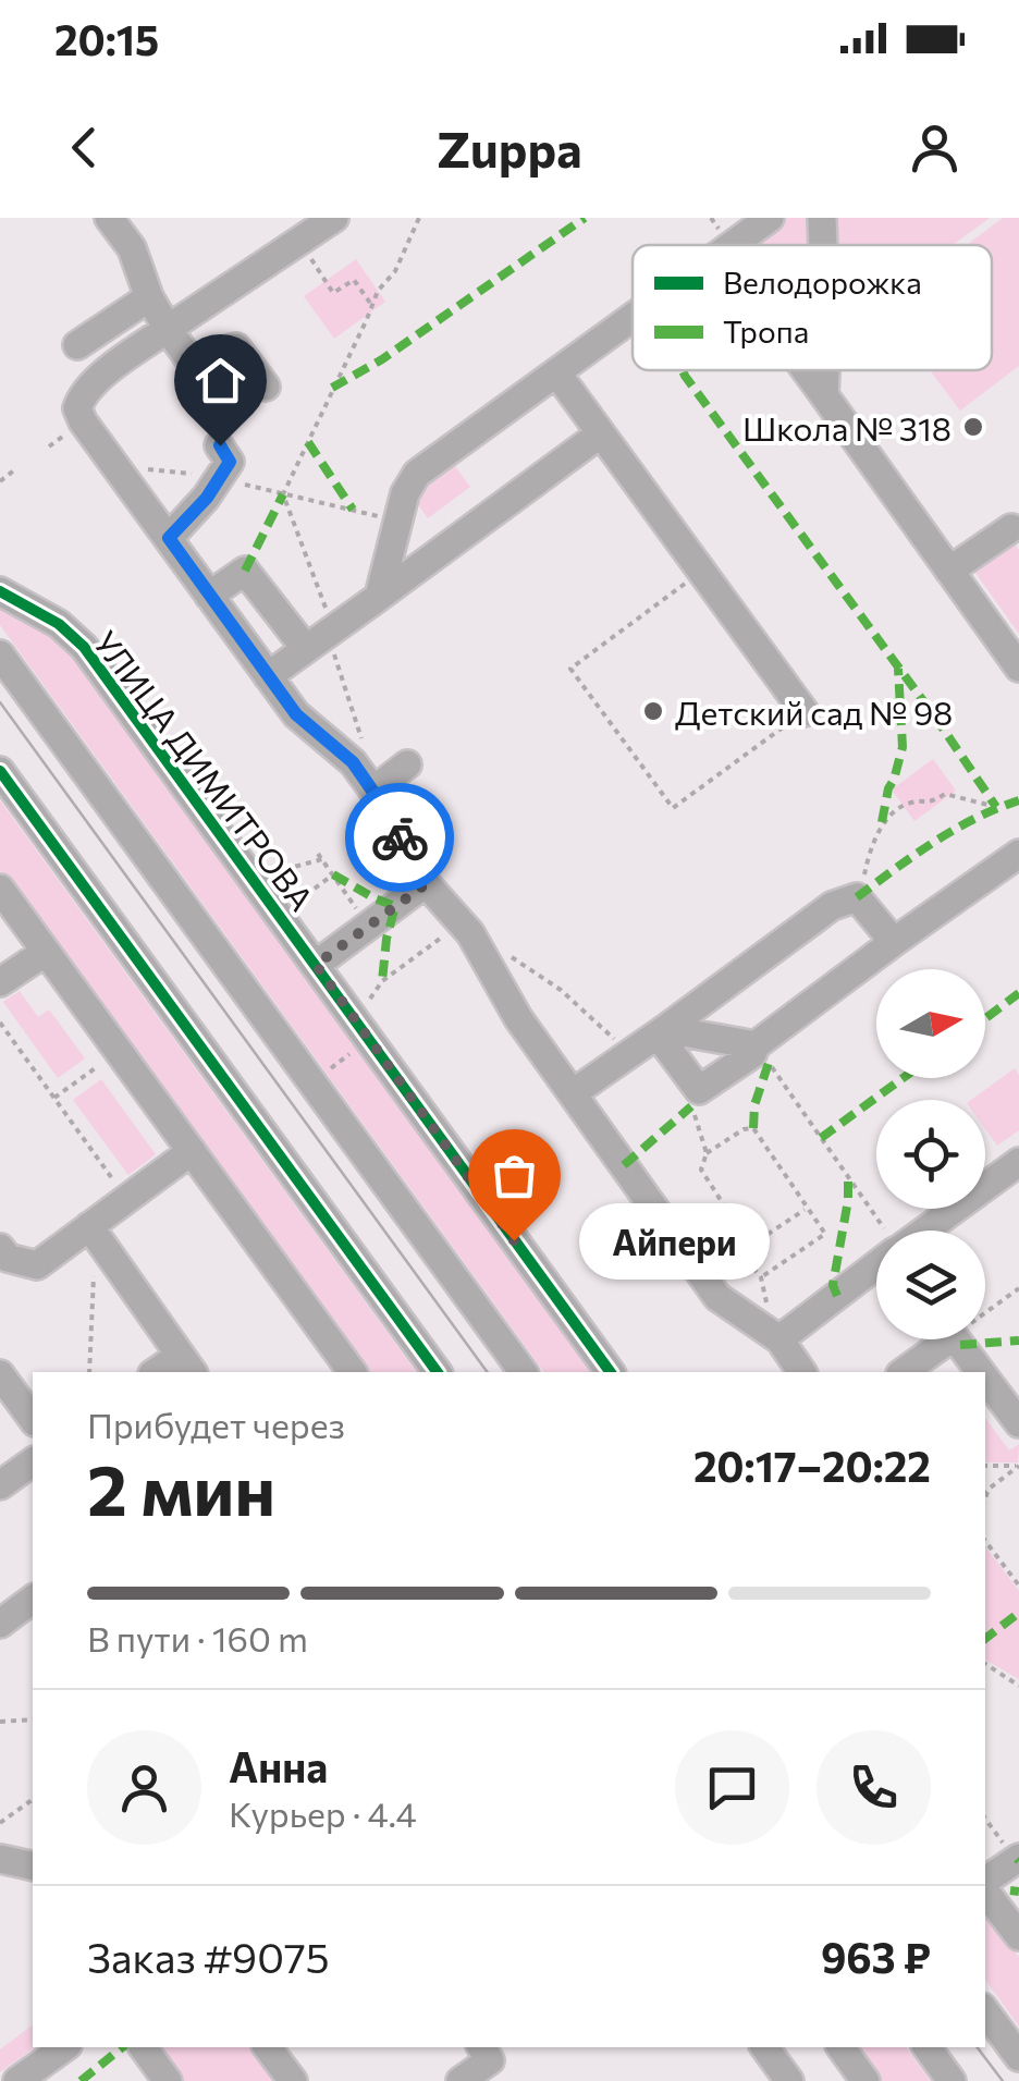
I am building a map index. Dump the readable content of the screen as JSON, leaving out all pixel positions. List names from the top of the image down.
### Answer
{
  "streets": {
    "street": ["УЛИЦА ДИМИТРОВА"]
  },
  "places": ["Школа № 318", "Детский сад № 98", "Айпери"],
  "legend": ["Велодорожка", "Тропа"],
  "north": "right",
  "page": {
    "status": "20:15",
    "header": "Zuppa",
    "bubble": "Айпери",
    "heading": ["2 мин", "Прибудет через", "20:17–20:22"],
    "panel": [
      "Анна",
      "Курьер · 4.4",
      "Заказ #9075",
      "963 ₽"
    ],
    "bar": "В пути · 160 m"
  }
}
